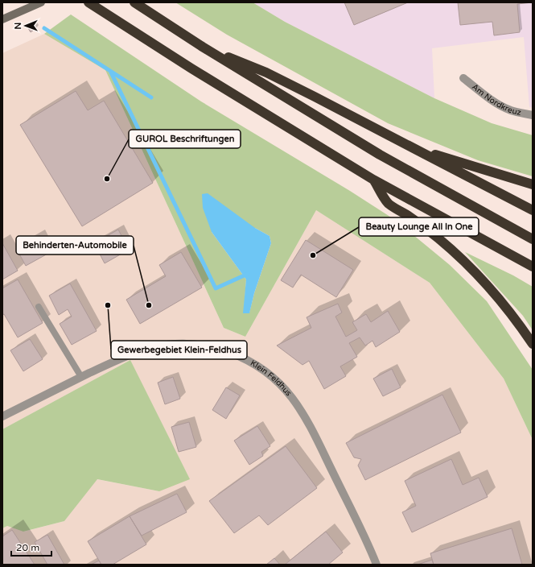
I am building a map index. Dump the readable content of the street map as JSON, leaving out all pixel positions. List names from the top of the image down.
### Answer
{
  "streets": {
    "street": ["Am Nordkreuz", "Klein Feldhus"]
  },
  "places": [
    "GUROL Beschriftungen",
    "Beauty Lounge All In One",
    "Gewerbegebiet Klein-Feldhus",
    "Behinderten-Automobile"
  ],
  "scale_bar": "20 m",
  "north": "left"
}
